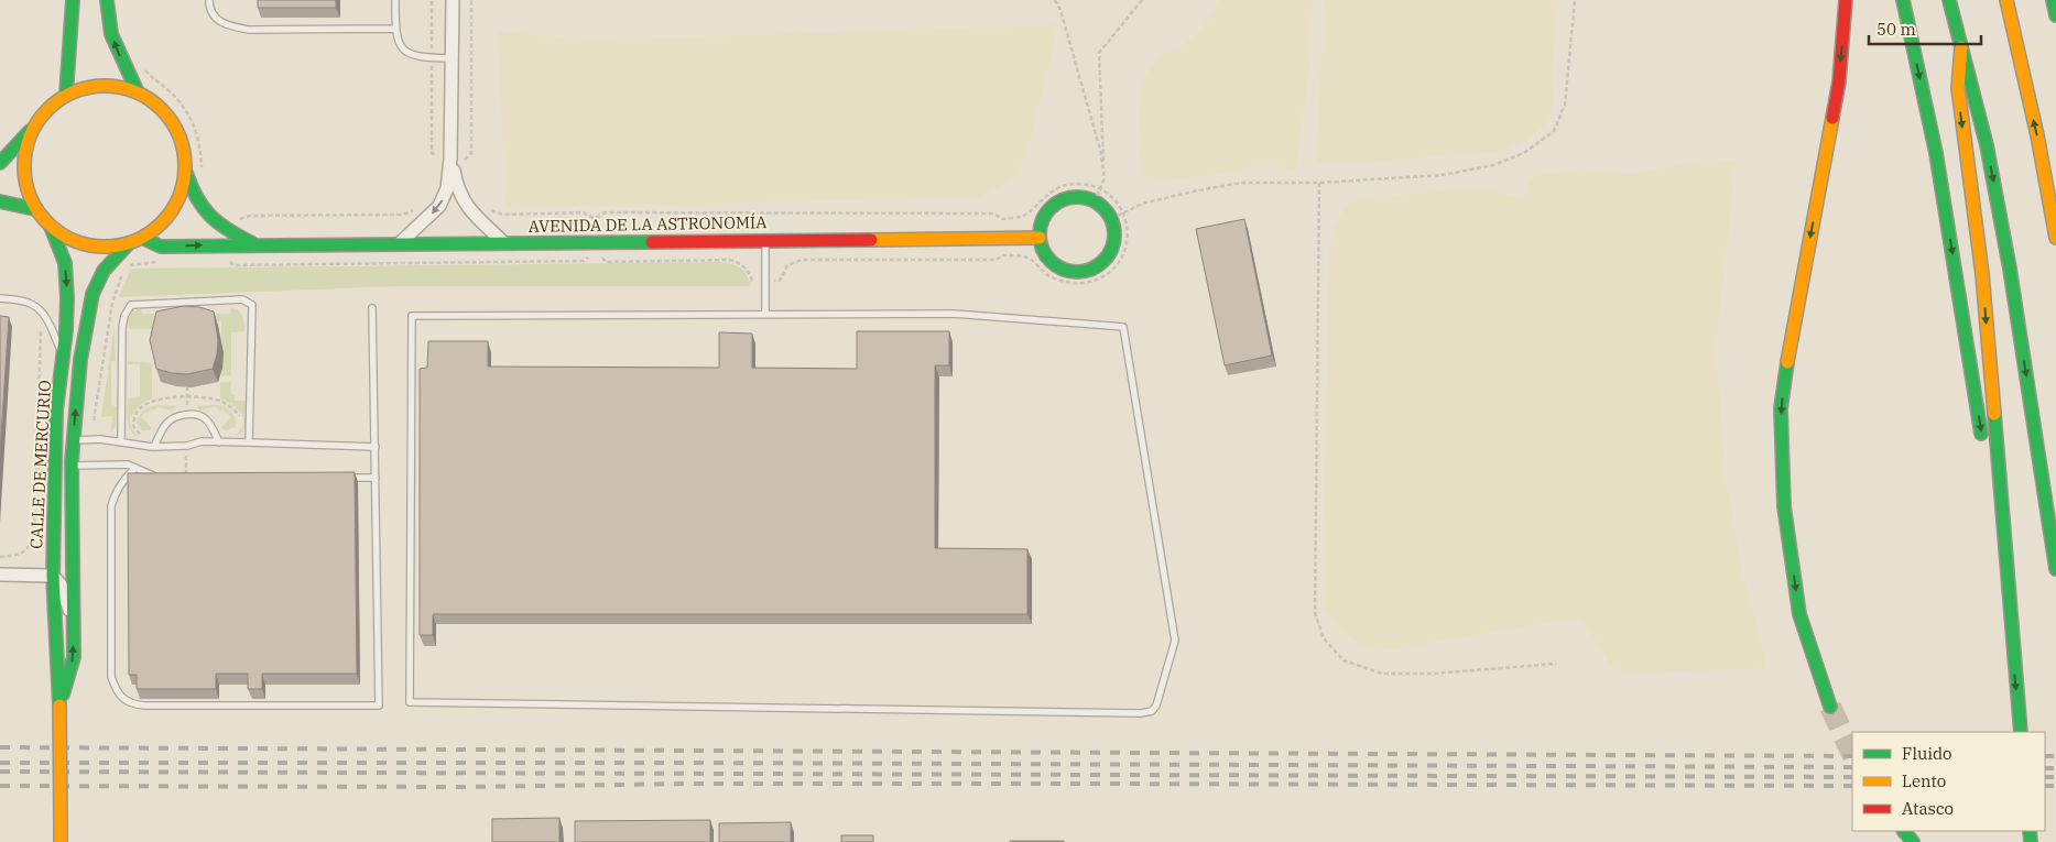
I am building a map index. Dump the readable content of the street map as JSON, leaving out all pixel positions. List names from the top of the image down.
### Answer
{
  "streets": {
    "main road": ["AVENIDA DE LA ASTRONOMÍA", "CALLE DE MERCURIO"]
  },
  "crossings": [
    ["AVENIDA DE LA ASTRONOMÍA", "CALLE DE MERCURIO"]
  ],
  "legend": ["Fluido", "Lento", "Atasco"],
  "scale_bar": "50 m"
}
